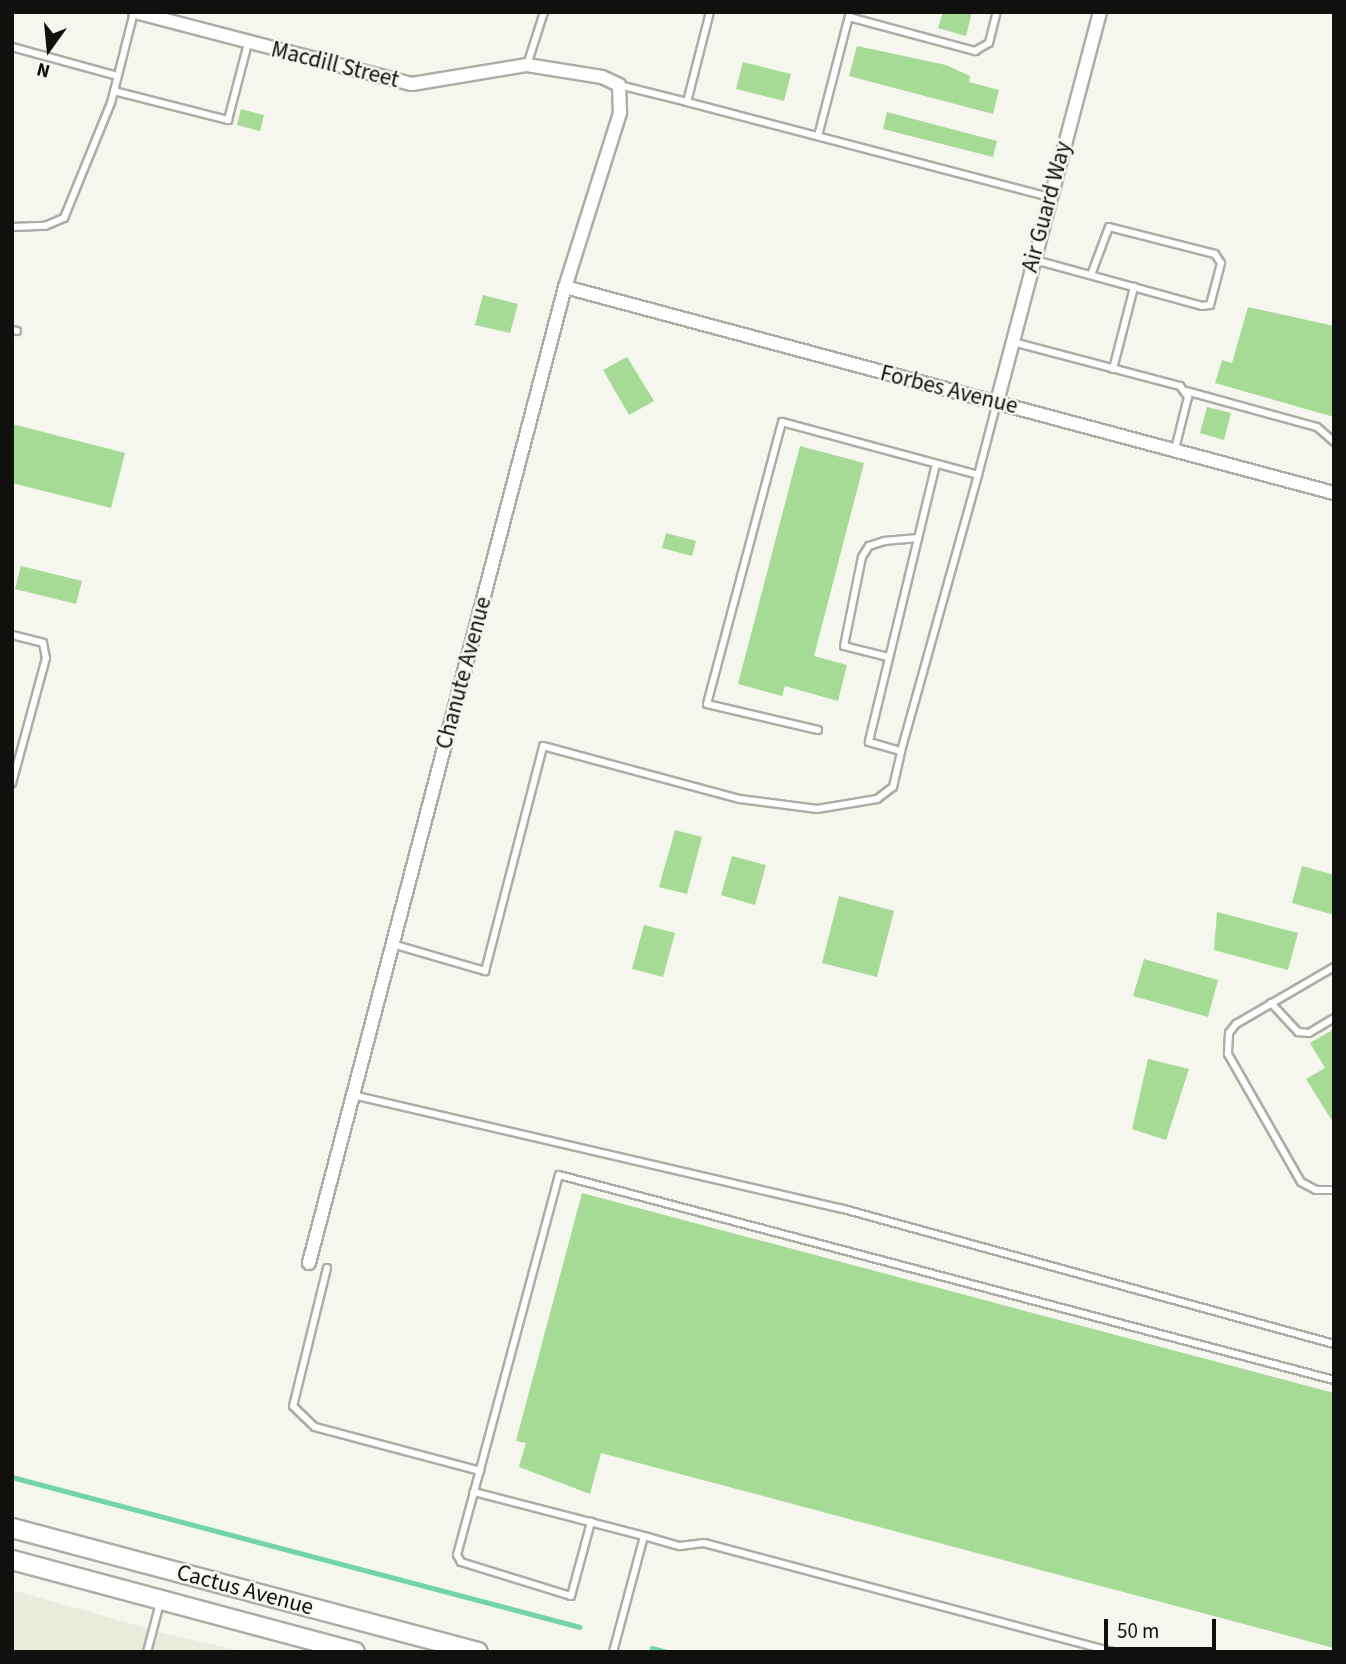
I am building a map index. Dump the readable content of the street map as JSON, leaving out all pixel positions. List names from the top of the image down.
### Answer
{
  "streets": {
    "main road": ["Cactus Avenue"],
    "street": [
      "Macdill Street",
      "Air Guard Way",
      "Forbes Avenue",
      "Chanute Avenue"
    ]
  },
  "crossings": [
    ["Macdill Street", "Chanute Avenue"],
    ["Air Guard Way", "Forbes Avenue"],
    ["Forbes Avenue", "Chanute Avenue"]
  ],
  "scale_bar": "50 m",
  "north": "bottom"
}
